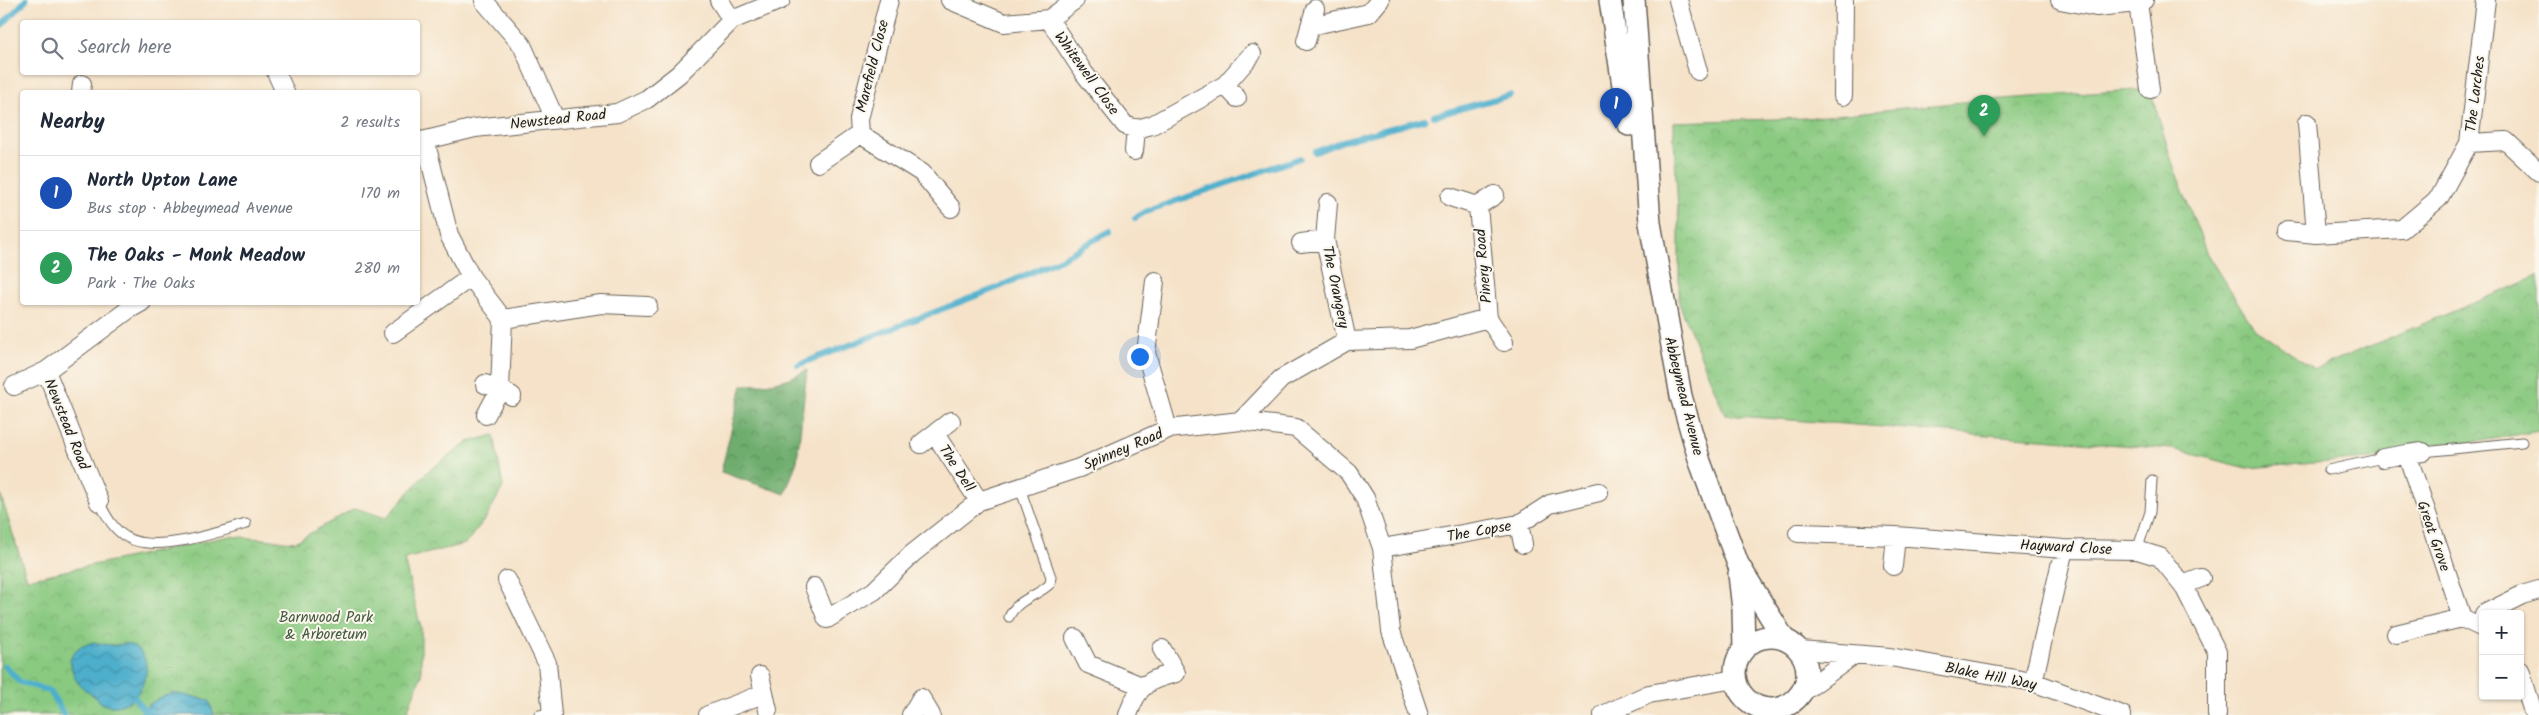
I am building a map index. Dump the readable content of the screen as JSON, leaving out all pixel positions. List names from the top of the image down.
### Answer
{
  "streets": {
    "street": [
      "Marefield Close",
      "Whitewell Close",
      "The Larches",
      "Newstead Road",
      "Pinery Road",
      "The Orangery",
      "Abbeymead Avenue",
      "Spinney Road",
      "The Dell",
      "The Copse",
      "Great Grove",
      "Hayward Close",
      "Blake Hill Way"
    ]
  },
  "crossings": [
    ["Pinery Road", "The Orangery"],
    ["Pinery Road", "Spinney Road"],
    ["Abbeymead Avenue", "Blake Hill Way"],
    ["Spinney Road", "The Dell"],
    ["Spinney Road", "The Copse"]
  ],
  "parks": ["Barnwood Park & Arboretum"],
  "page": {
    "search": "Search here",
    "pins": ["1", "2"],
    "heading": ["Nearby", "2 results"],
    "list": [
      {
        "mark": "1",
        "name": "North Upton Lane",
        "note": "Bus stop · Abbeymead Avenue",
        "value": "170 m"
      },
      {
        "mark": "2",
        "name": "The Oaks - Monk Meadow",
        "note": "Park · The Oaks",
        "value": "280 m"
      }
    ],
    "map_buttons": ["+", "−"]
  }
}
